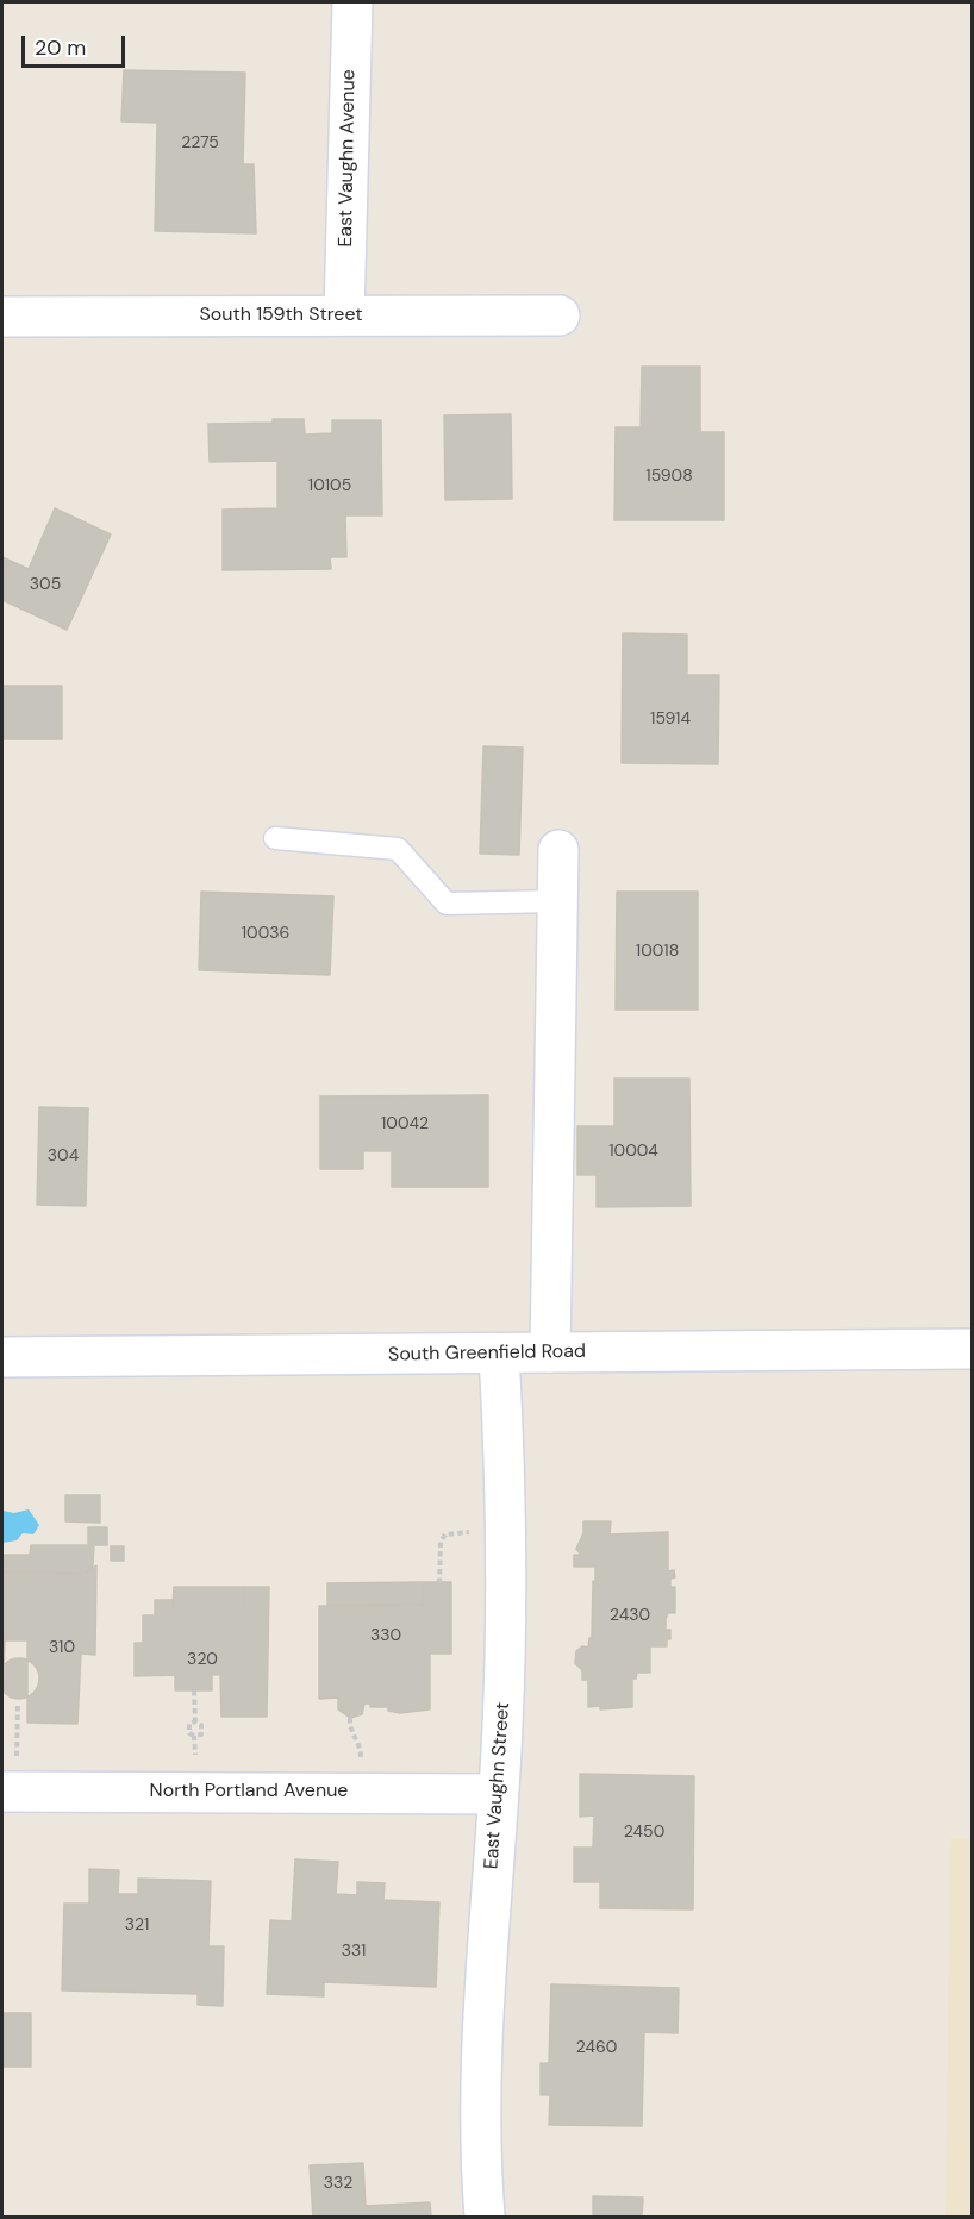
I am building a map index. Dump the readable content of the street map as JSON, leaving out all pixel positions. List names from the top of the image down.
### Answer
{
  "streets": {
    "street": [
      "East Vaughn Avenue",
      "South 159th Street",
      "South Greenfield Road",
      "East Vaughn Street",
      "North Portland Avenue"
    ]
  },
  "crossings": [
    ["East Vaughn Avenue", "South 159th Street"],
    ["South Greenfield Road", "East Vaughn Street"],
    ["East Vaughn Street", "North Portland Avenue"]
  ],
  "house_numbers": [
    "2275",
    "15908",
    "10105",
    "305",
    "15914",
    "10036",
    "10018",
    "10042",
    "10004",
    "304",
    "2430",
    "330",
    "310",
    "320",
    "2450",
    "321",
    "331",
    "2460",
    "332"
  ],
  "scale_bar": "20 m"
}
